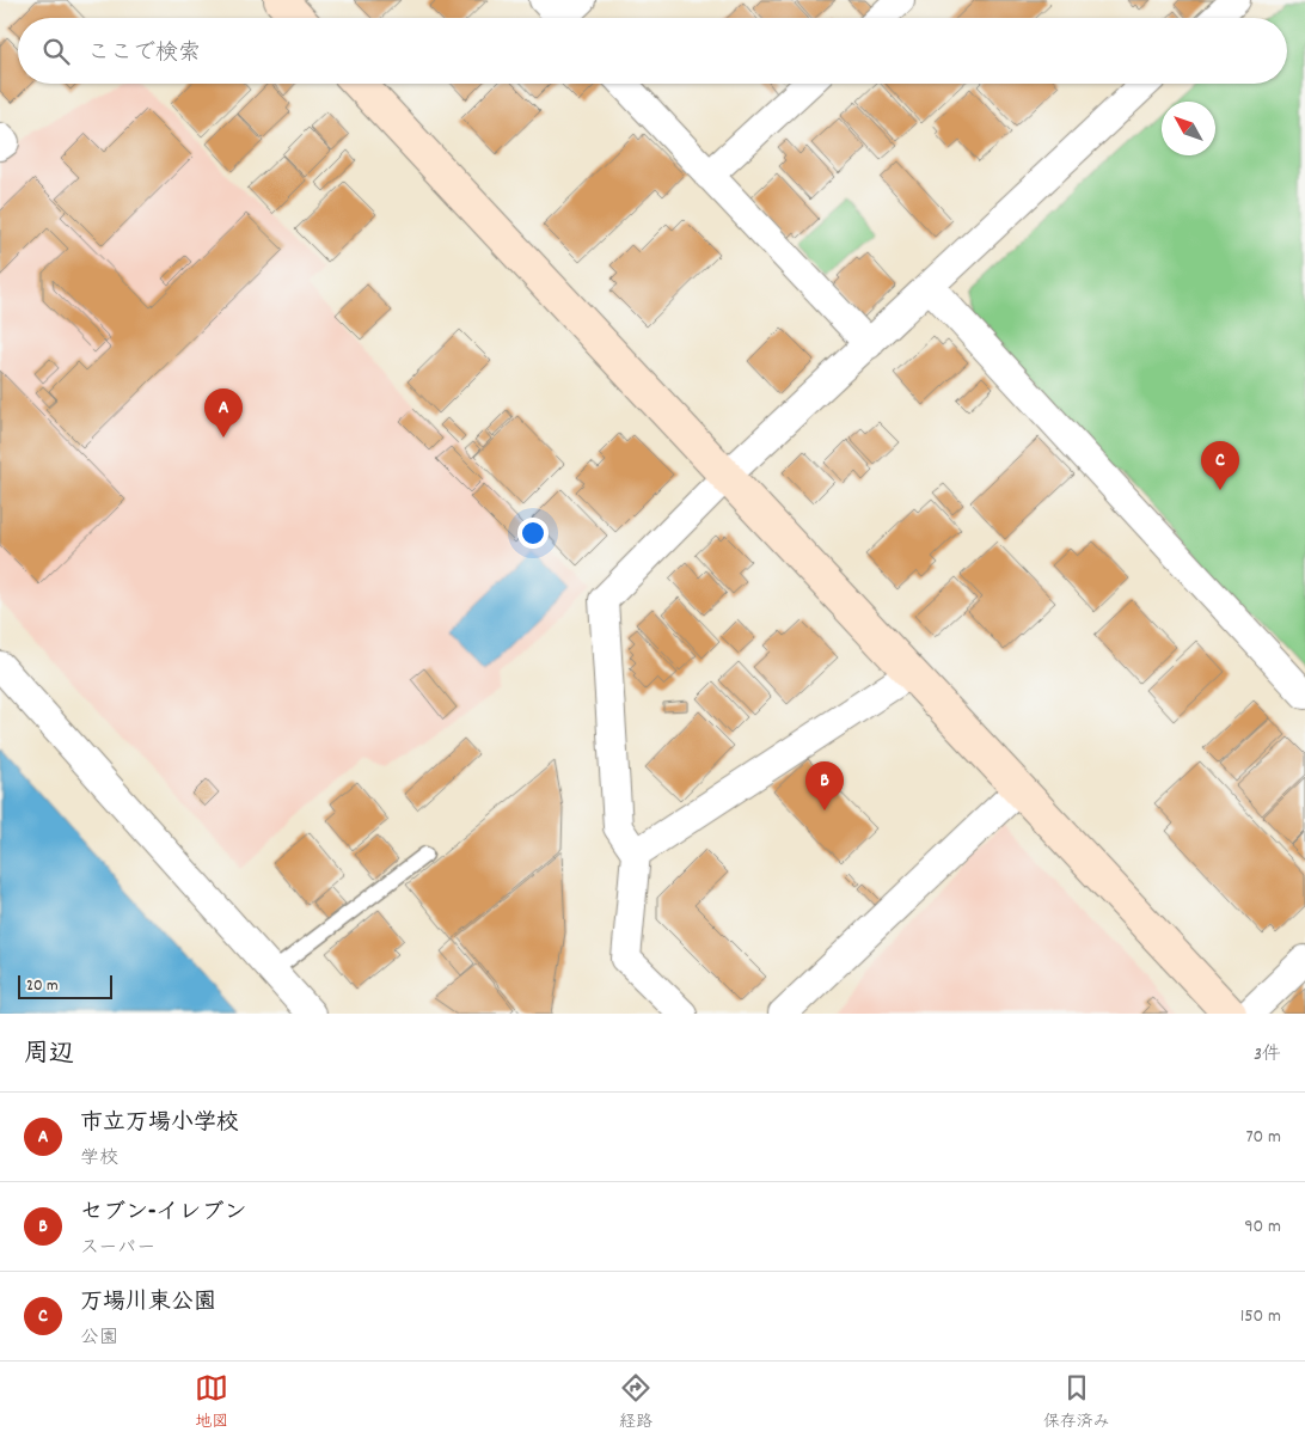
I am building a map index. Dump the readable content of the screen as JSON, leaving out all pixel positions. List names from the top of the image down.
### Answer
{
  "scale_bar": "20 m",
  "north": "top left",
  "page": {
    "search": "ここで検索",
    "pins": ["A", "C", "B"],
    "scale": "20 m",
    "heading": ["周辺", "3件"],
    "list": [
      {
        "mark": "A",
        "name": "市立万場小学校",
        "note": "学校",
        "value": "70 m"
      },
      {
        "mark": "B",
        "name": "セブン-イレブン",
        "note": "スーパー",
        "value": "90 m"
      },
      {
        "mark": "C",
        "name": "万場川東公園",
        "note": "公園",
        "value": "150 m"
      }
    ],
    "nav": ["地図", "経路", "保存済み"]
  }
}
